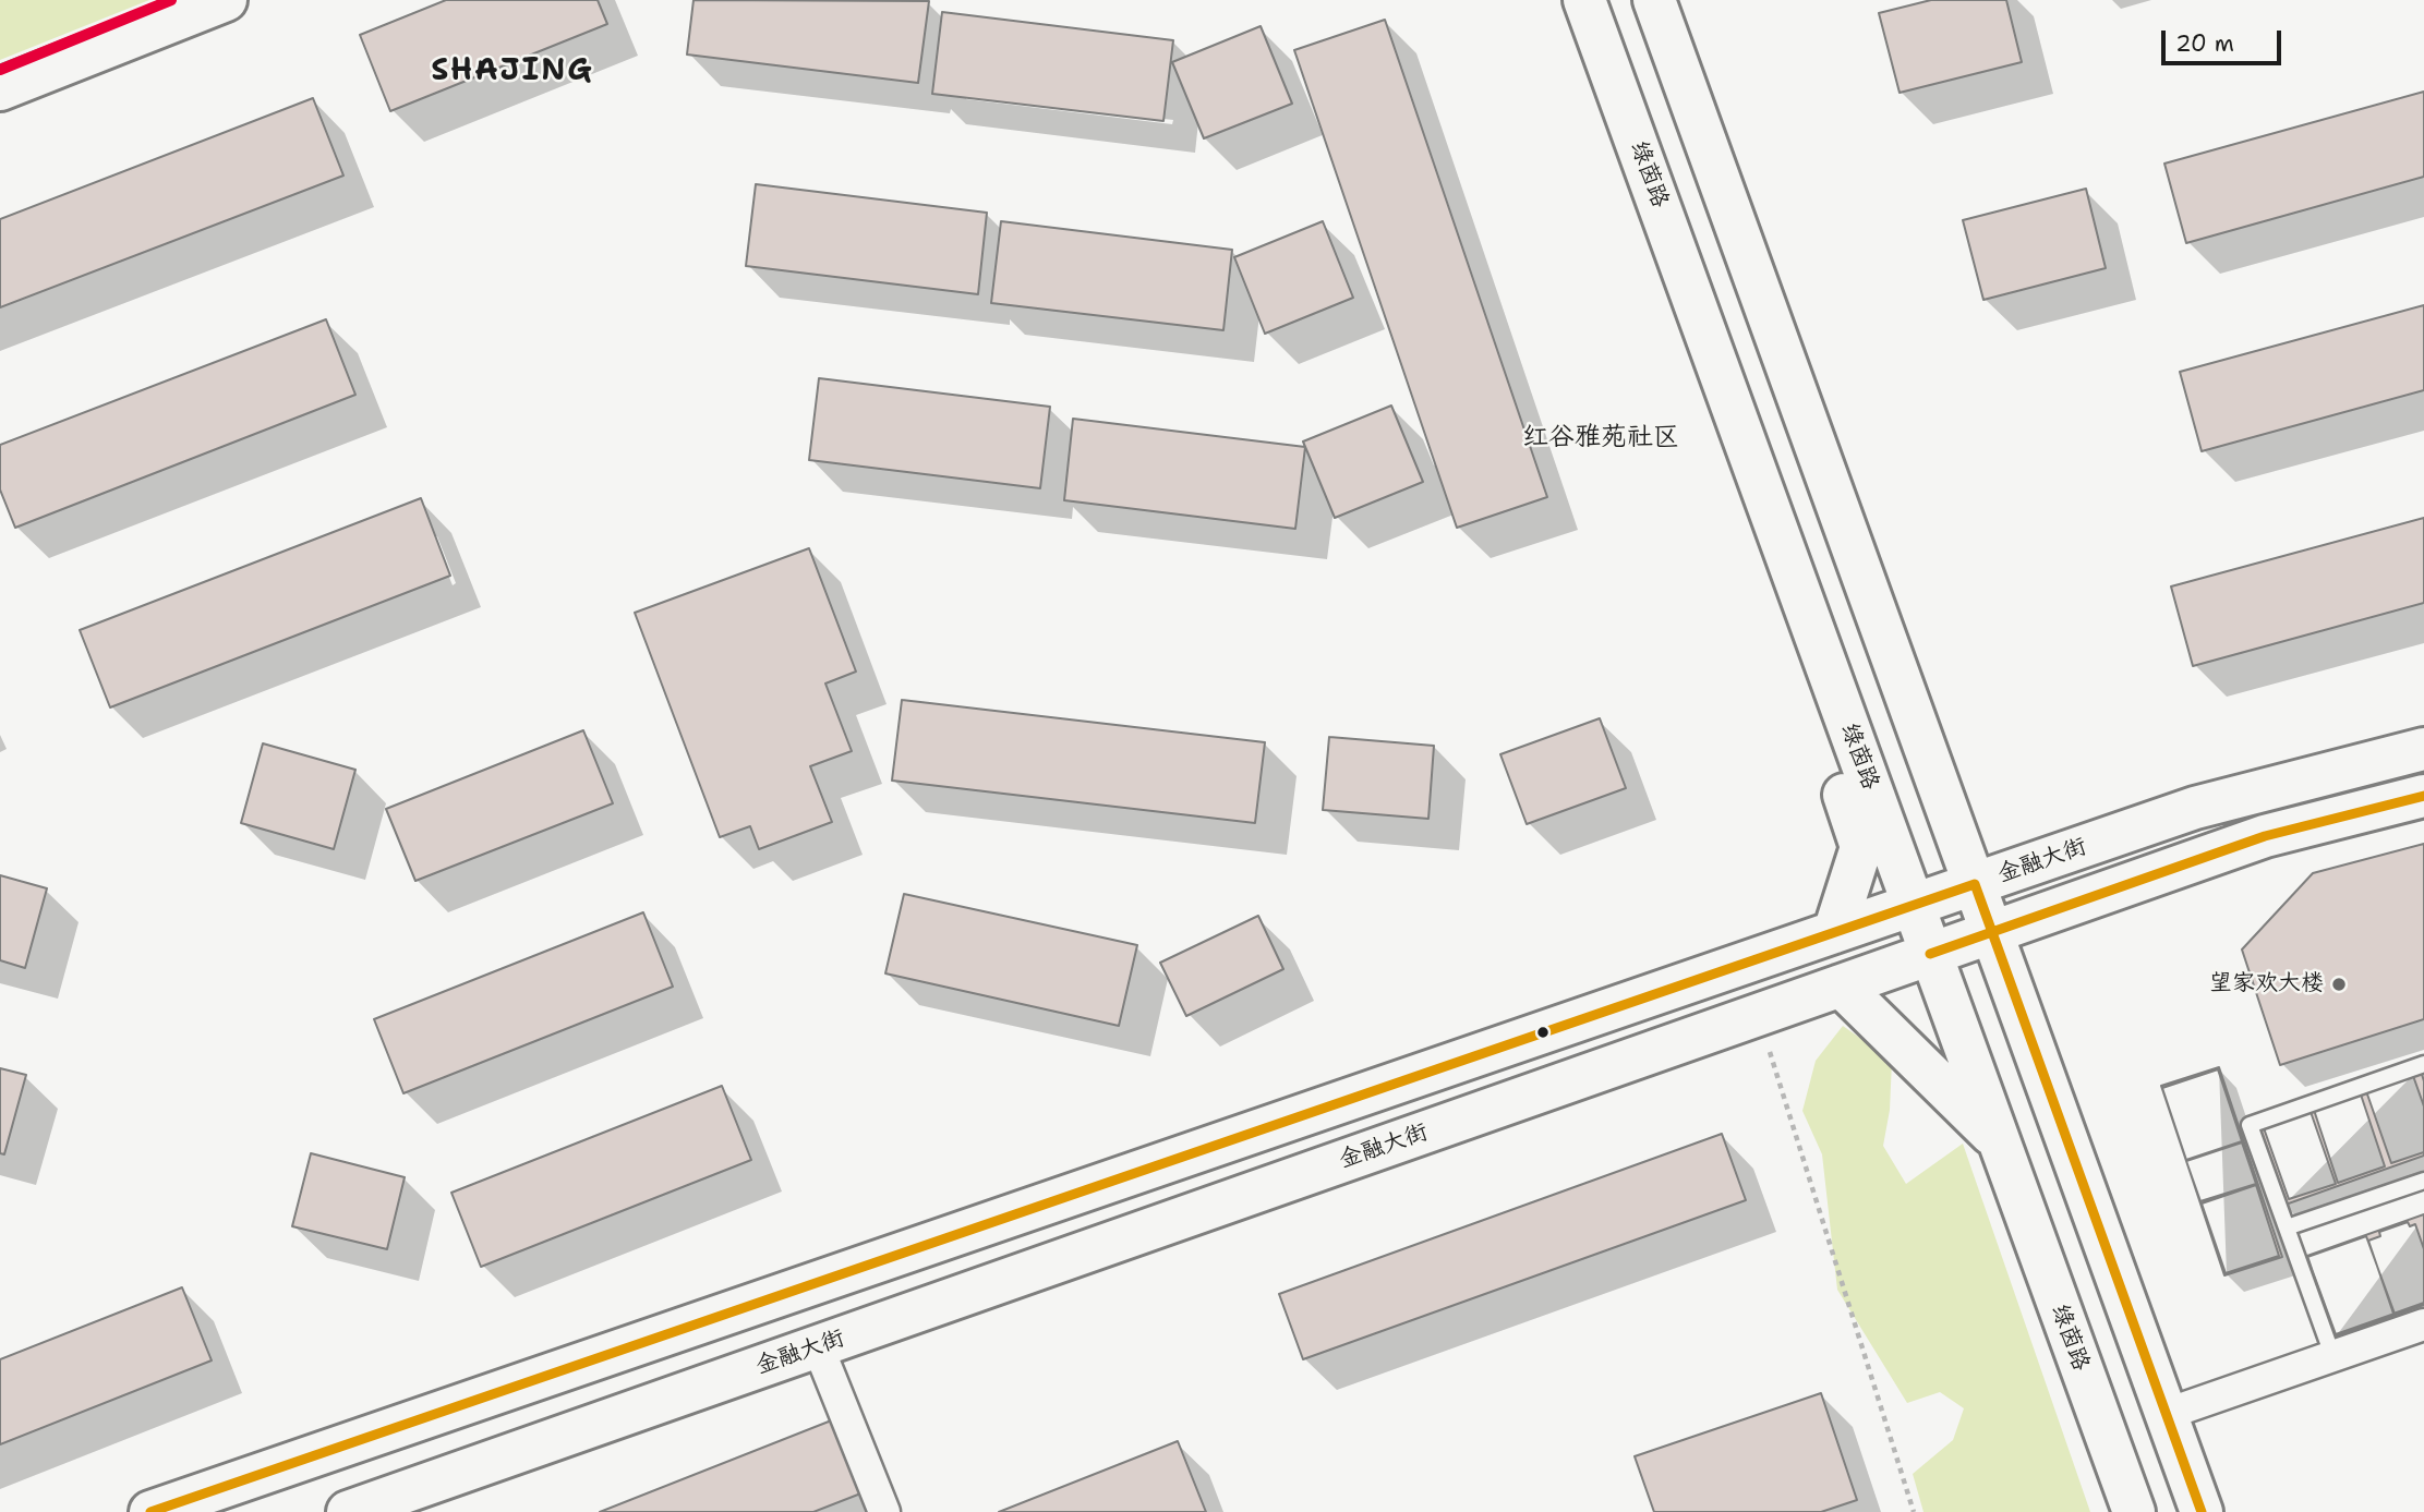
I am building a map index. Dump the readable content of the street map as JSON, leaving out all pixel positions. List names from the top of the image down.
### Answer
{
  "streets": {
    "street": ["绿茵路", "金融大街"]
  },
  "crossings": [
    ["绿茵路", "金融大街"]
  ],
  "districts": ["SHAJING", "红谷雅苑社区"],
  "places": ["望家欢大楼"],
  "scale_bar": "20 m"
}
